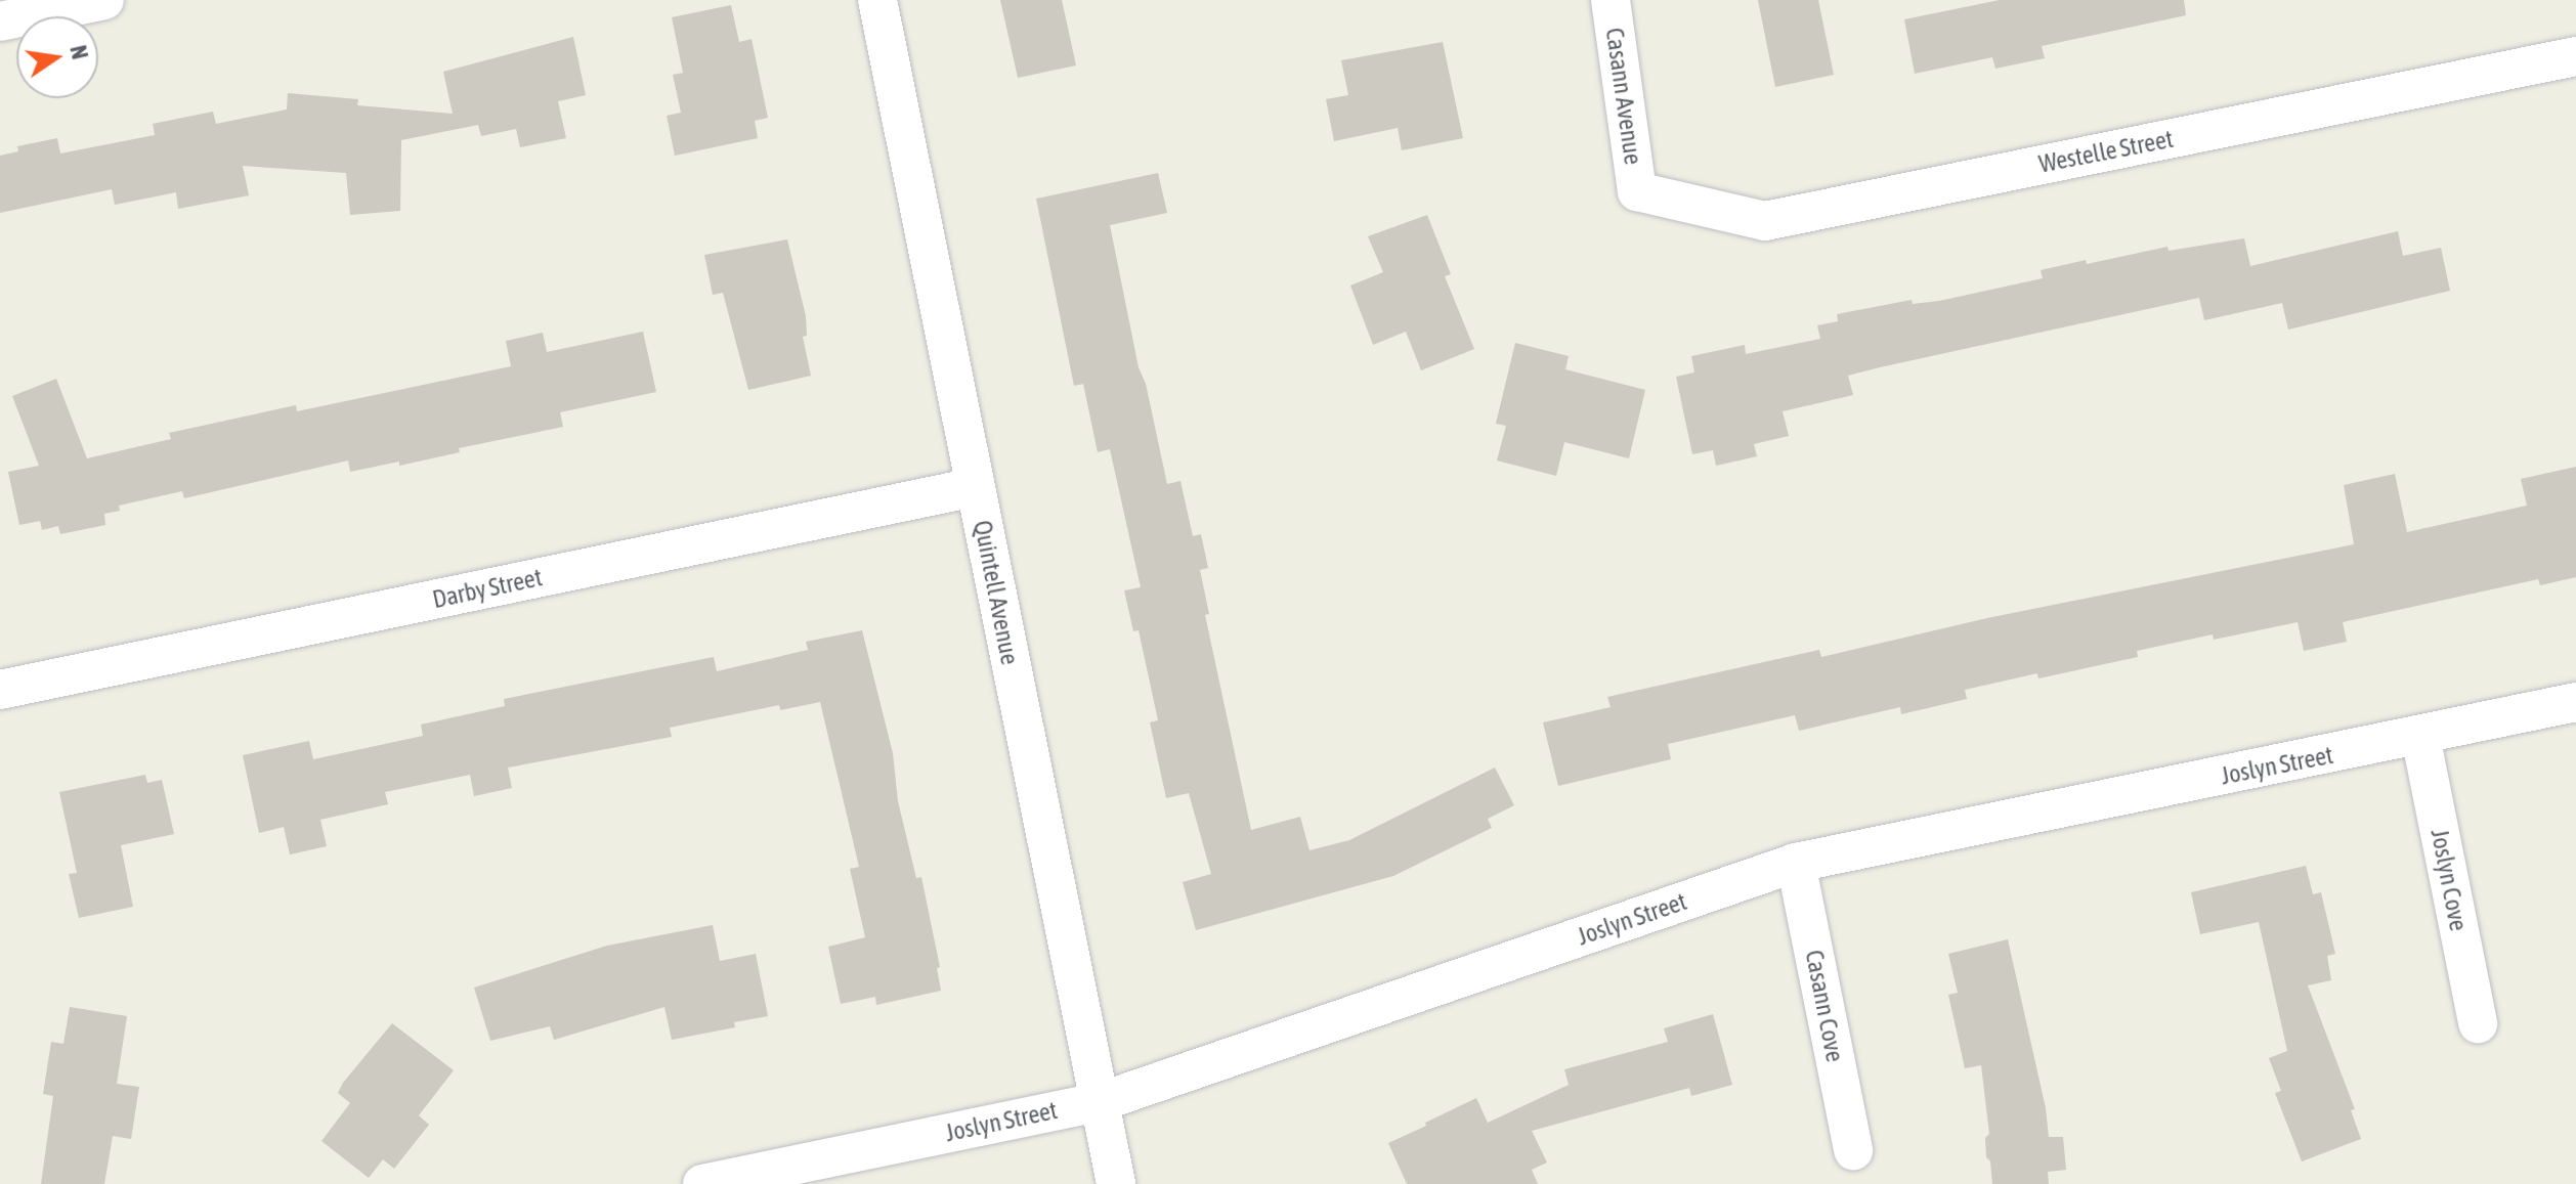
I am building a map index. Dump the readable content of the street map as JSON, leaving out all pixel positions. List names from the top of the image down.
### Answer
{
  "streets": {
    "street": [
      "Casann Avenue",
      "Westelle Street",
      "Darby Street",
      "Quintell Avenue",
      "Joslyn Street",
      "Joslyn Cove",
      "Casann Cove"
    ]
  },
  "crossings": [
    ["Casann Avenue", "Westelle Street"],
    ["Darby Street", "Quintell Avenue"],
    ["Quintell Avenue", "Joslyn Street"],
    ["Joslyn Street", "Joslyn Cove"],
    ["Joslyn Street", "Casann Cove"]
  ],
  "north": "right"
}
